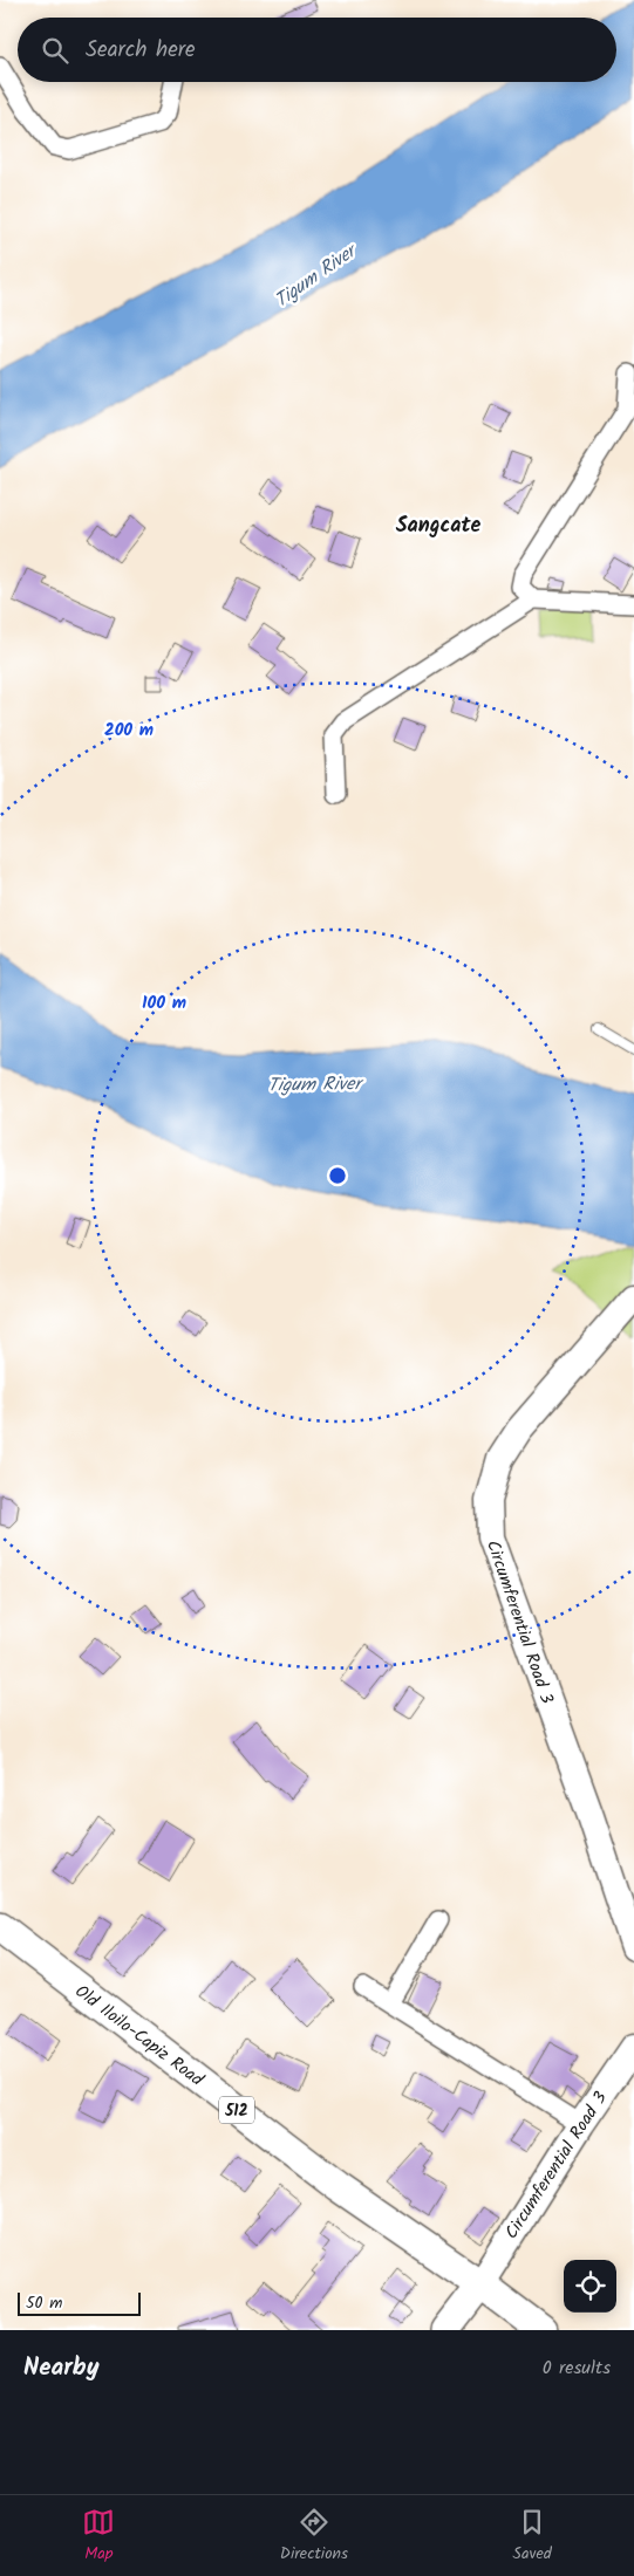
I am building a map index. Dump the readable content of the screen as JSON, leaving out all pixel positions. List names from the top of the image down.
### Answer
{
  "streets": {
    "main road": ["Circumferential Road 3", "Old Iloilo-Capiz Road", "512"]
  },
  "crossings": [
    ["Circumferential Road 3", "Old Iloilo-Capiz Road"]
  ],
  "districts": ["Sangcate"],
  "water": ["Tigum River"],
  "scale_bar": "50 m",
  "page": {
    "search": "Search here",
    "scale": "50 m",
    "heading": ["Nearby", "0 results"],
    "nav": ["Map", "Directions", "Saved"]
  },
  "rings": ["200 m", "100 m"]
}
